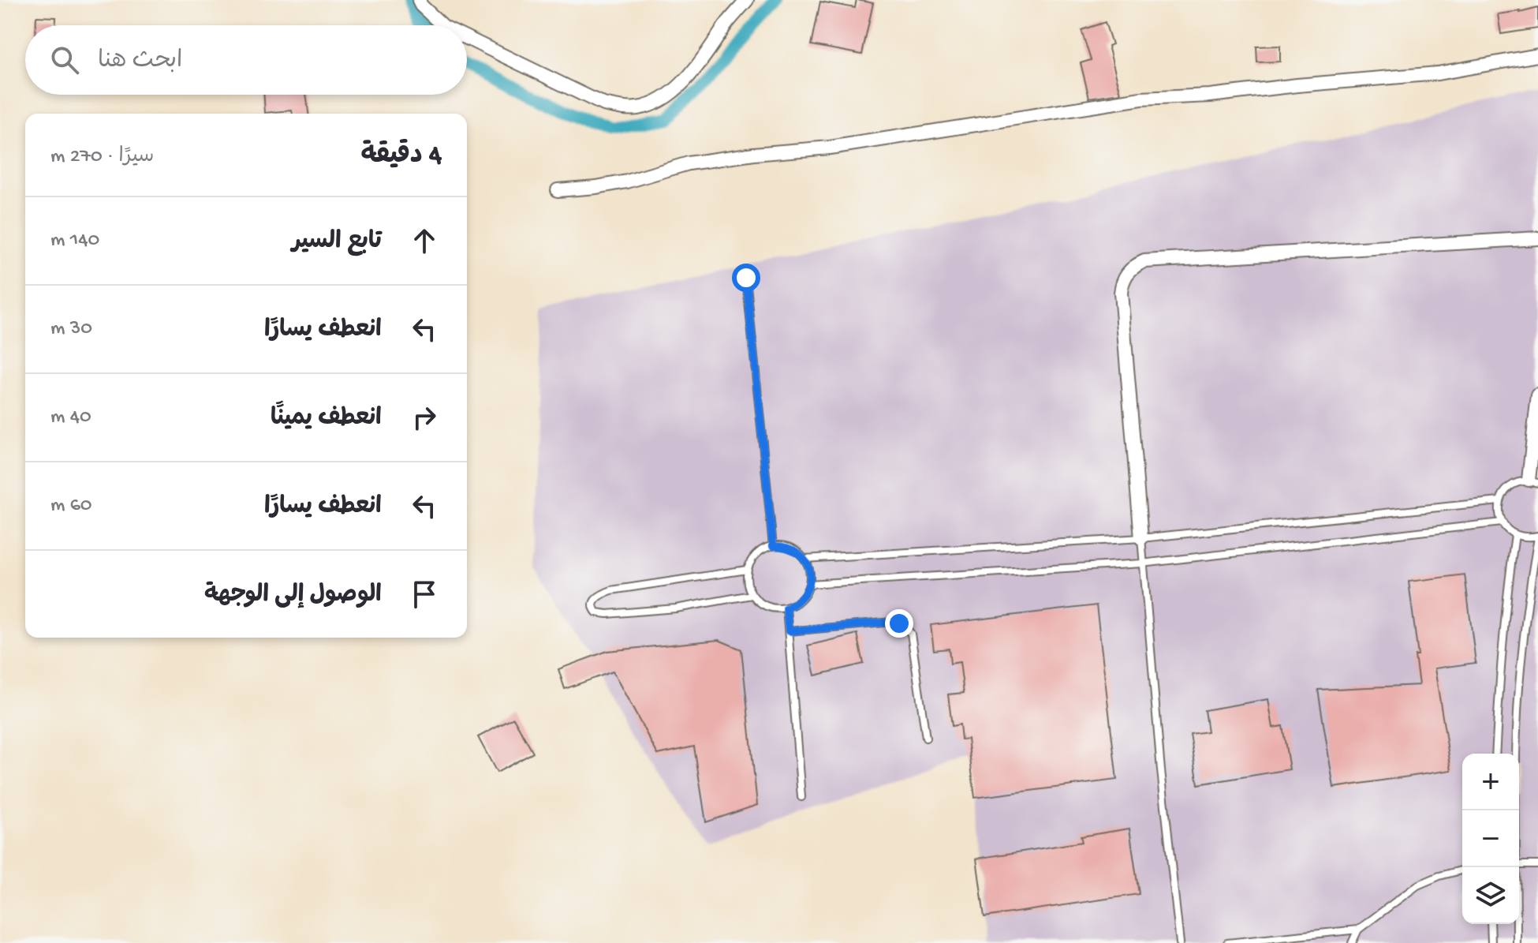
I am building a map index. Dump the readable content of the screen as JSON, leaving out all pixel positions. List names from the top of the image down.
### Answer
{
  "page": {
    "search": "ابحث هنا",
    "heading": ["4 دقيقة", "سيرًا · 270 m"],
    "list": [
      ["تابع السير", "140 m"],
      ["انعطف يسارًا", "30 m"],
      ["انعطف يمينًا", "40 m"],
      ["انعطف يسارًا", "60 m"],
      "الوصول إلى الوجهة"
    ],
    "map_buttons": ["+", "−"]
  }
}
